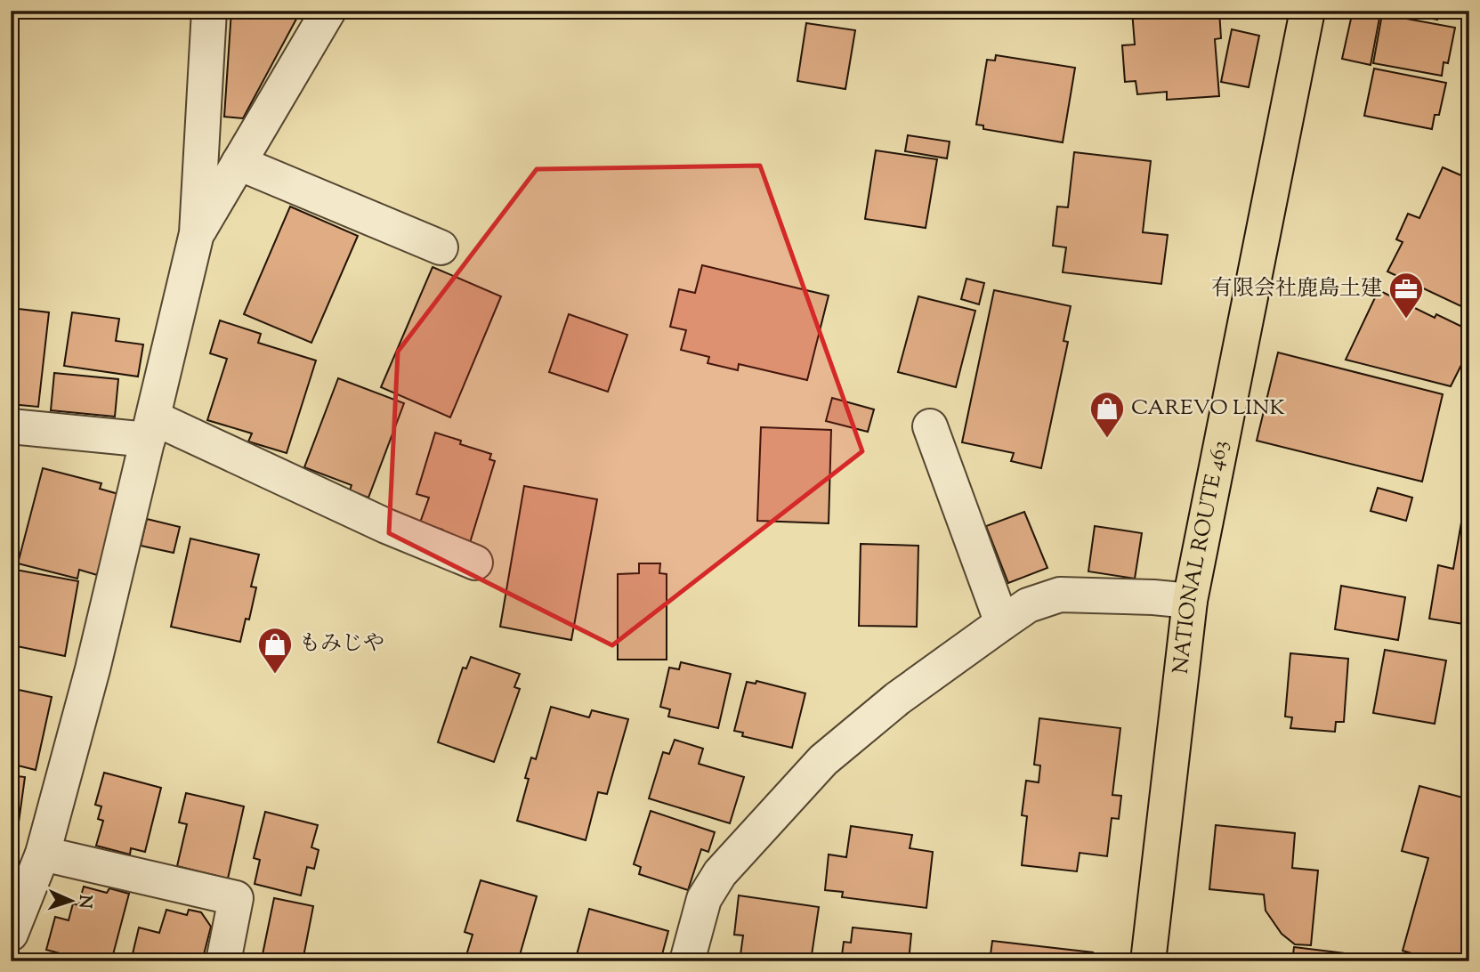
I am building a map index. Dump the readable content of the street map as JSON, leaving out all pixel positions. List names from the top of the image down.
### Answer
{
  "streets": {
    "highway": ["NATIONAL ROUTE 463"]
  },
  "places": {
    "office": ["有限会社鹿島土建"],
    "shop": ["CAREVO LINK", "もみじや"]
  },
  "north": "right"
}
